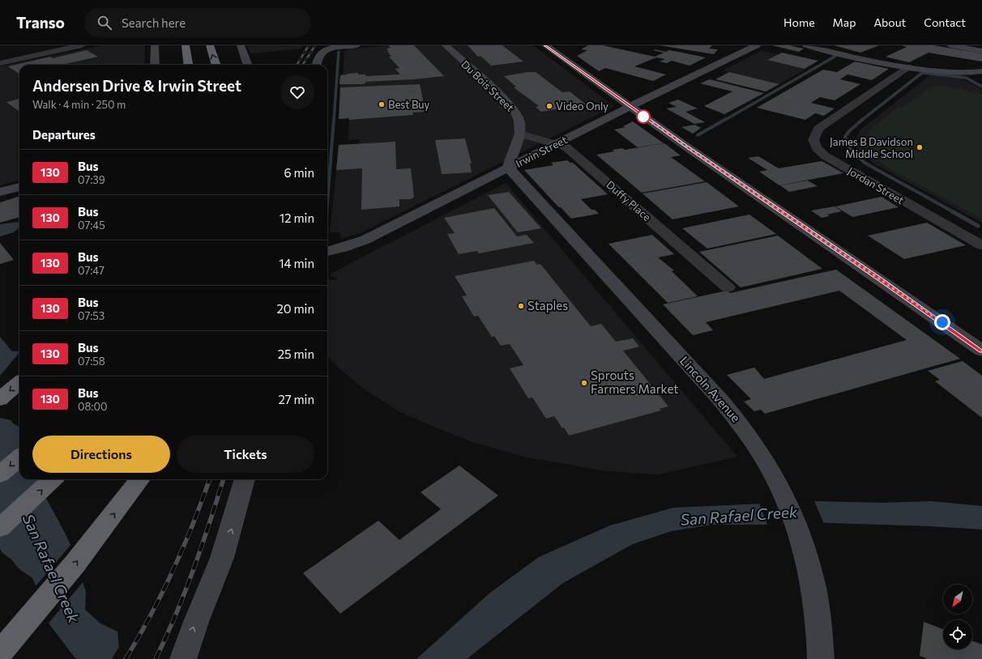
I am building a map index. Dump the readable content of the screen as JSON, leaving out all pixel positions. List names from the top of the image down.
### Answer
{
  "streets": {
    "street": [
      "Du Bois Street",
      "Irwin Street",
      "Jordan Street",
      "Duffy Place",
      "Lincoln Avenue"
    ]
  },
  "crossings": [
    ["Du Bois Street", "Irwin Street"],
    ["Du Bois Street", "Duffy Place"],
    ["Du Bois Street", "Lincoln Avenue"],
    ["Irwin Street", "Duffy Place"],
    ["Irwin Street", "Lincoln Avenue"]
  ],
  "water": ["San Rafael Creek"],
  "places": [
    "Best Buy",
    "Video Only",
    "James B Davidson Middle School",
    "Staples",
    "Sprouts Farmers Market"
  ],
  "lines": ["bus line 130"],
  "north": "bottom left",
  "page": {
    "header": "Transo",
    "search": "Search here",
    "nav": [
      "Home",
      "Map",
      "About",
      "Contact"
    ],
    "heading": [
      ["Andersen Drive & Irwin Street", "Walk · 4 min · 250 m"],
      "Departures"
    ],
    "list": [
      {
        "mark": "130",
        "name": "Bus",
        "note": "07:39",
        "value": "6 min"
      },
      {
        "mark": "130",
        "name": "Bus",
        "note": "07:45",
        "value": "12 min"
      },
      {
        "mark": "130",
        "name": "Bus",
        "note": "07:47",
        "value": "14 min"
      },
      {
        "mark": "130",
        "name": "Bus",
        "note": "07:53",
        "value": "20 min"
      },
      {
        "mark": "130",
        "name": "Bus",
        "note": "07:58",
        "value": "25 min"
      },
      {
        "mark": "130",
        "name": "Bus",
        "note": "08:00",
        "value": "27 min"
      }
    ],
    "buttons": ["Directions", "Tickets"]
  }
}
